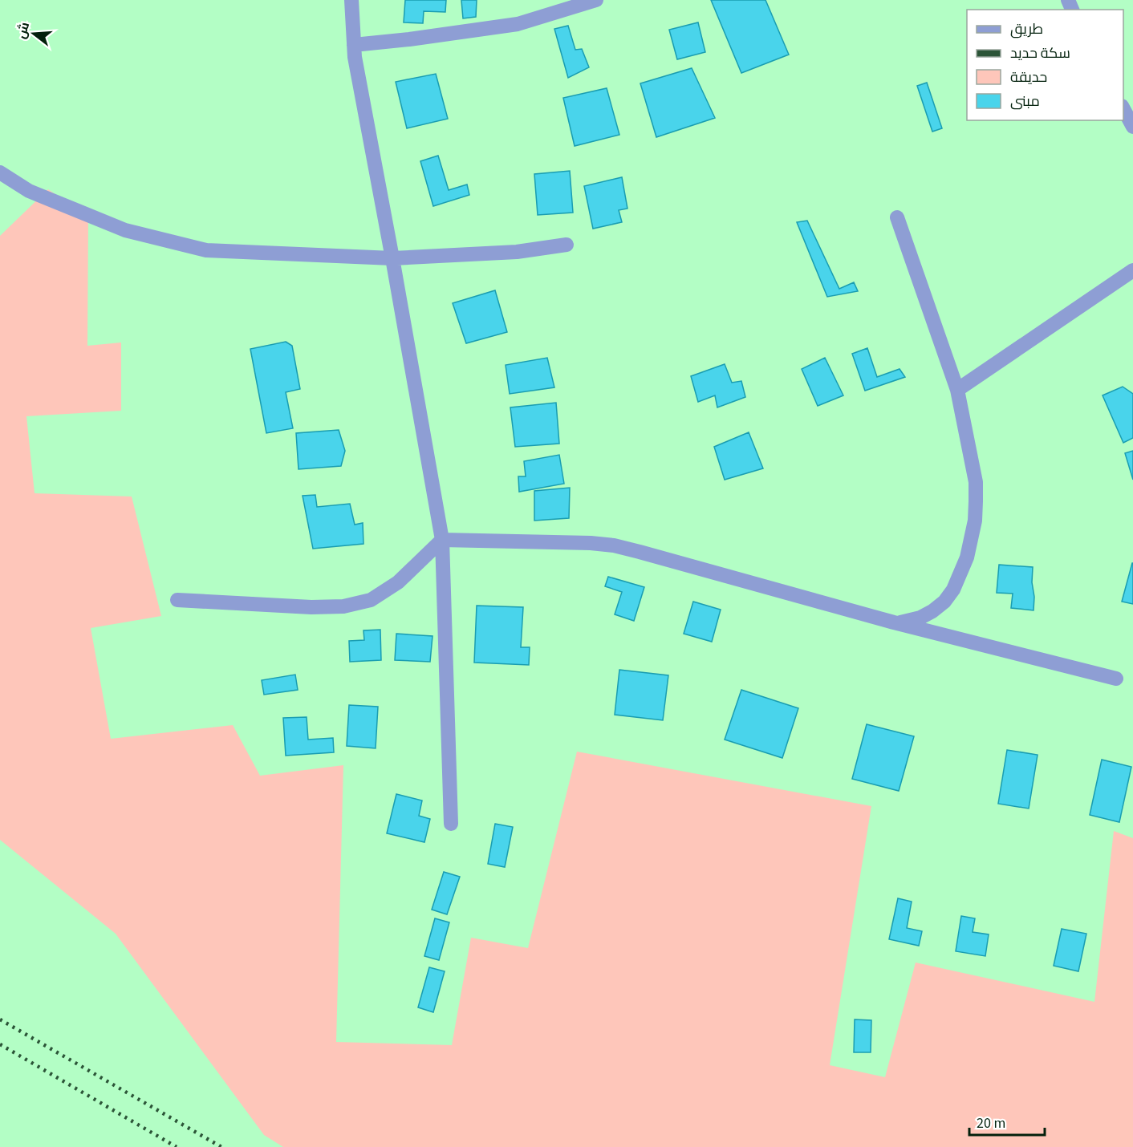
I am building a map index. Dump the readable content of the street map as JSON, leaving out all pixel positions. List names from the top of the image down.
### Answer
{
  "legend": [
    "طريق",
    "سكة حديد",
    "حديقة",
    "مبنى"
  ],
  "scale_bar": "20 m",
  "north": "left"
}
